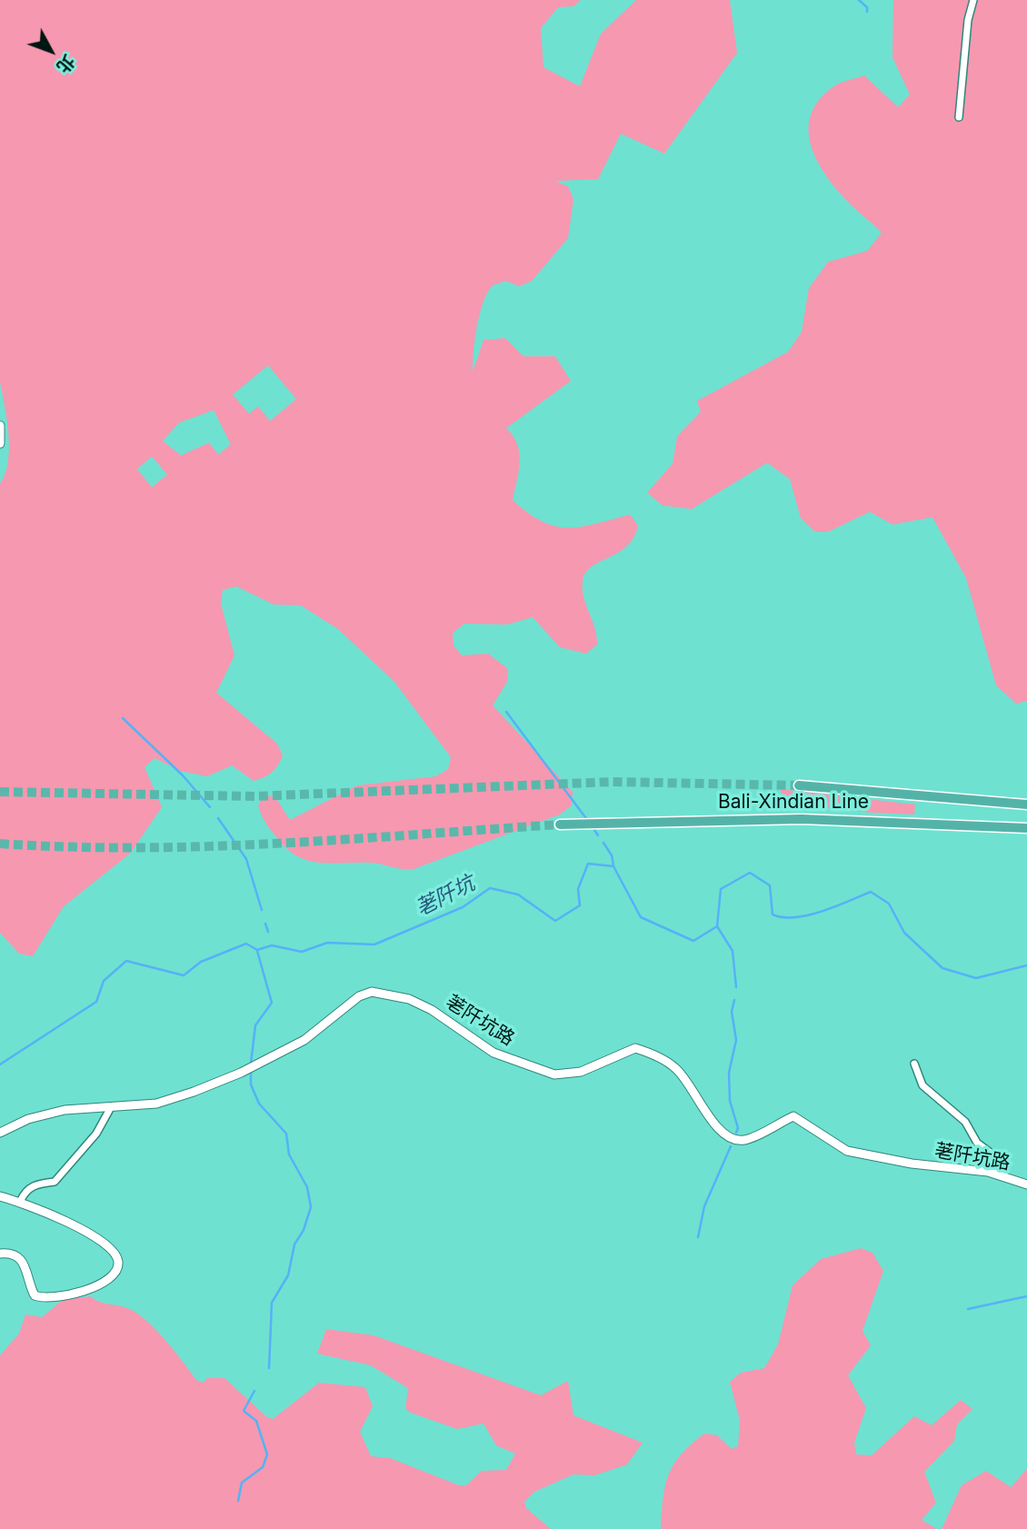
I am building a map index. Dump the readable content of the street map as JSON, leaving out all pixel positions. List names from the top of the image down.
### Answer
{
  "streets": {
    "highway": ["Bali-Xindian Line"],
    "street": ["荖阡坑路"]
  },
  "water": ["荖阡坑"],
  "north": "bottom right"
}
